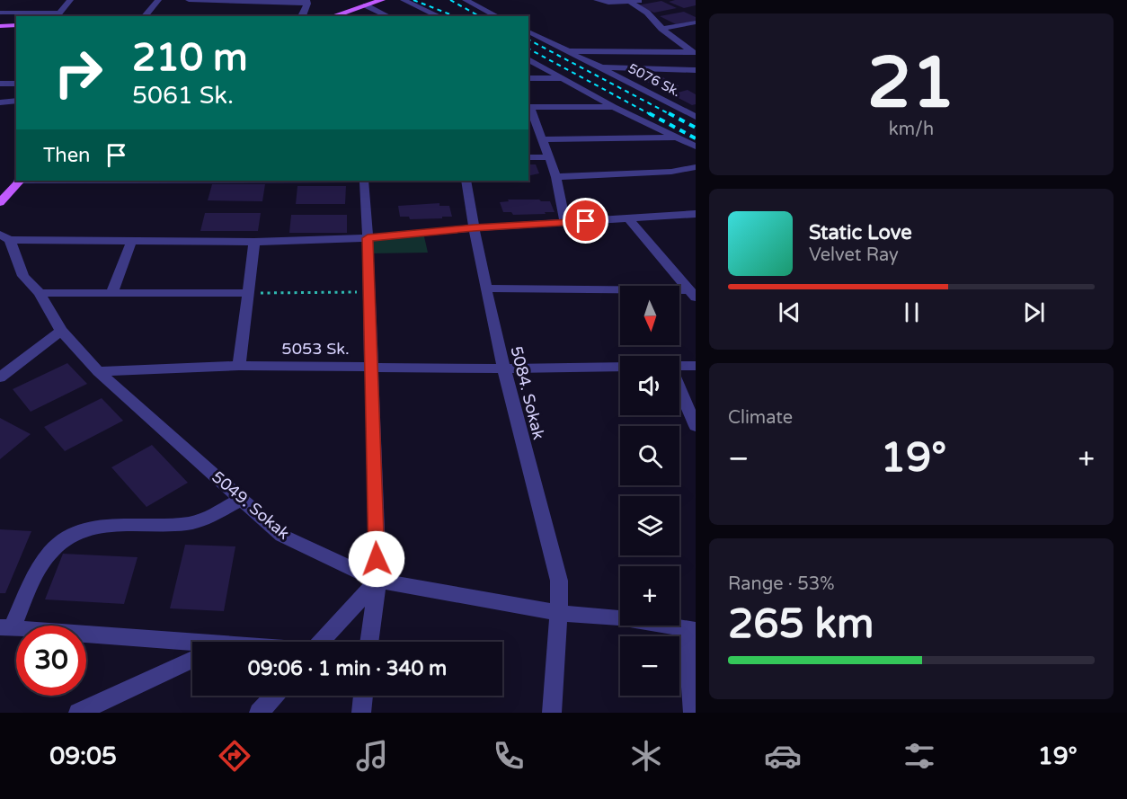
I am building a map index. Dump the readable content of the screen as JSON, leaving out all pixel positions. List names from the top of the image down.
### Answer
{
  "streets": {
    "street": [
      "5076 Sk.",
      "5053 Sk.",
      "5084. Sokak",
      "5049. Sokak"
    ]
  },
  "crossings": [
    ["5053 Sk.", "5084. Sokak"],
    ["5053 Sk.", "5049. Sokak"],
    ["5084. Sokak", "5049. Sokak"]
  ],
  "north": "bottom",
  "page": {
    "tile": [
      ["21", "km/h"],
      "Climate",
      ["Range · 53%", "265 km"]
    ],
    "turn": ["210 m", "5061 Sk."],
    "then": "Then",
    "song": ["Static Love", "Velvet Ray"],
    "map_buttons": ["+", "−"],
    "heat": ["−", "19°", "+"],
    "limit": "30",
    "trip": "09:06 · 1 min · 340 m",
    "tabs": ["09:05", "19°"]
  }
}
